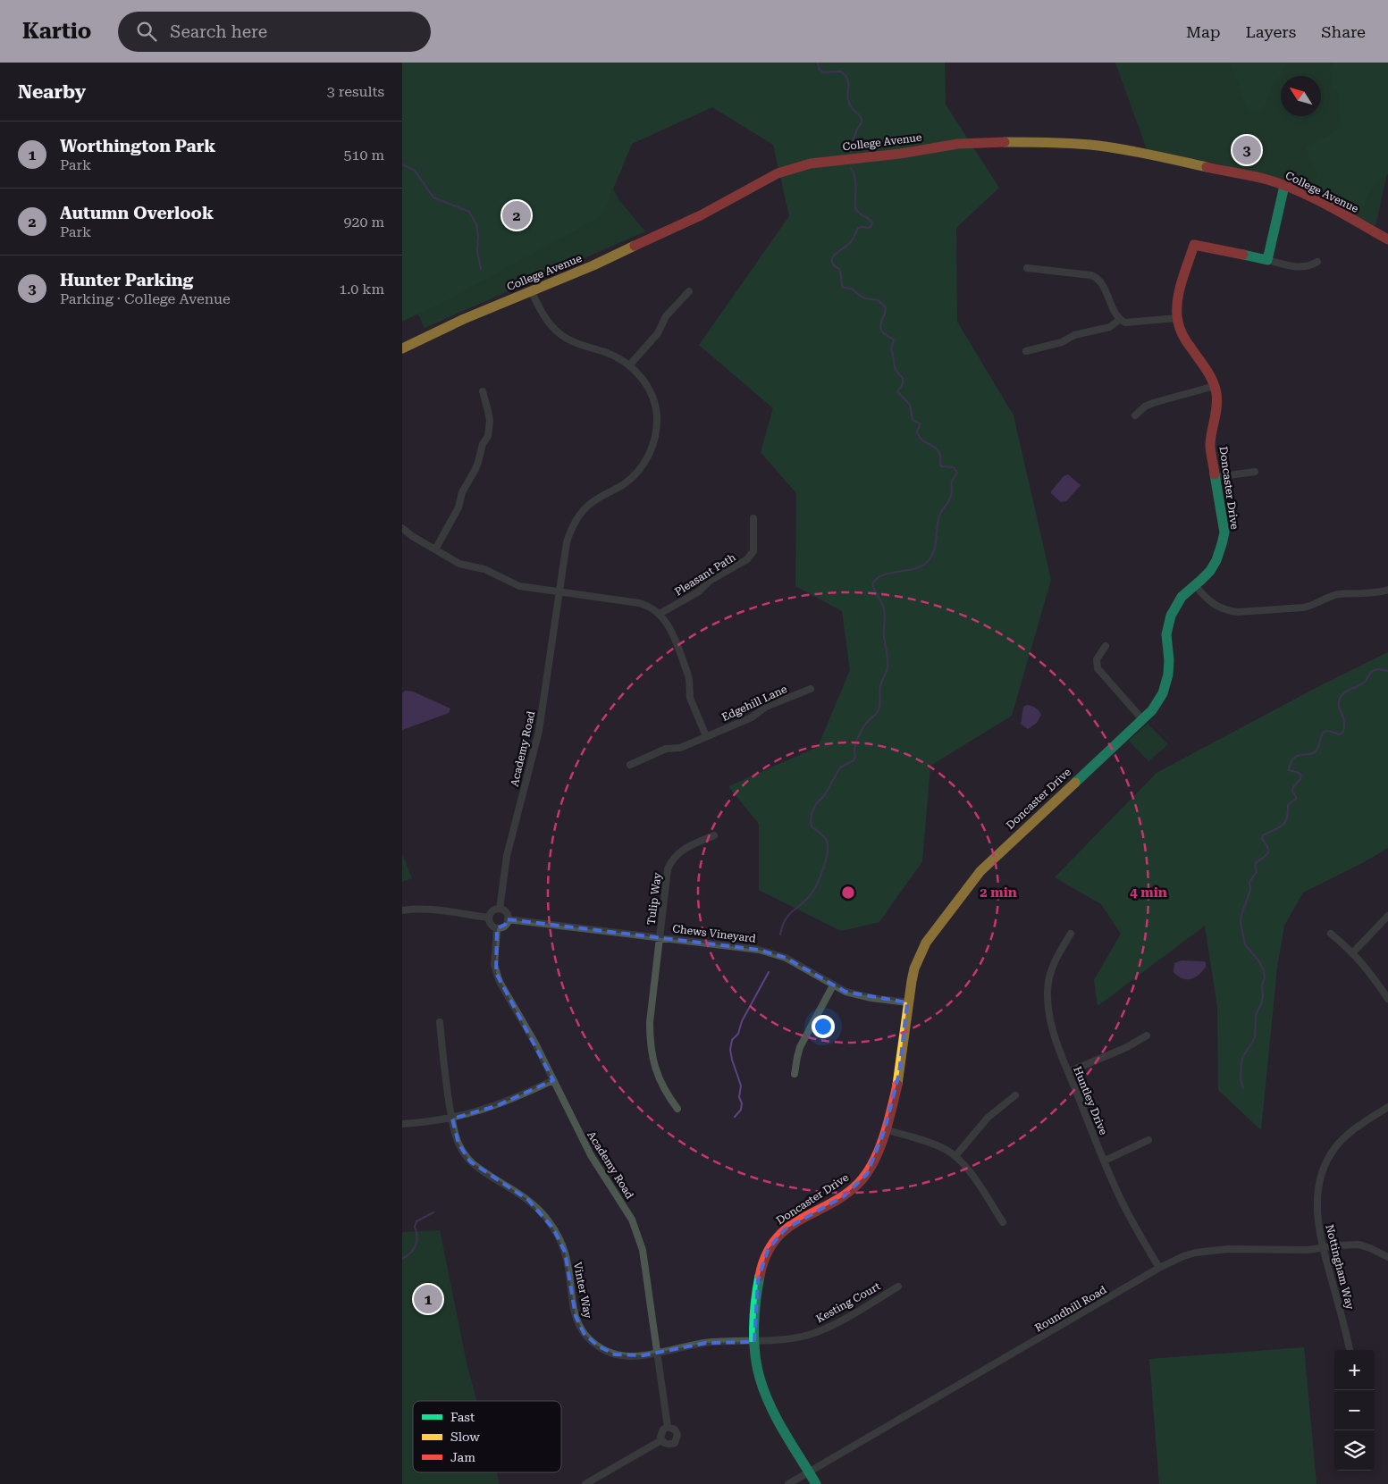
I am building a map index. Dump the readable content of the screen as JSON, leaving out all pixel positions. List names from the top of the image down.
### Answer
{
  "streets": {
    "street": [
      "College Avenue",
      "Doncaster Drive",
      "Pleasant Path",
      "Edgehill Lane",
      "Academy Road",
      "Tulip Way",
      "Chews Vineyard",
      "Huntley Drive",
      "Nottingham Way",
      "Vinter Way",
      "Kesting Court",
      "Roundhill Road"
    ]
  },
  "crossings": [
    ["Doncaster Drive", "Chews Vineyard"],
    ["Doncaster Drive", "Vinter Way"],
    ["Doncaster Drive", "Kesting Court"],
    ["Doncaster Drive", "Roundhill Road"],
    ["Academy Road", "Chews Vineyard"],
    ["Academy Road", "Vinter Way"],
    ["Tulip Way", "Chews Vineyard"],
    ["Huntley Drive", "Roundhill Road"],
    ["Nottingham Way", "Roundhill Road"],
    ["Vinter Way", "Kesting Court"]
  ],
  "legend": ["Fast", "Slow", "Jam"],
  "north": "top left",
  "page": {
    "header": "Kartio",
    "search": "Search here",
    "nav": ["Map", "Layers", "Share"],
    "heading": ["Nearby", "3 results"],
    "list": [
      {
        "mark": "1",
        "name": "Worthington Park",
        "note": "Park",
        "value": "510 m"
      },
      {
        "mark": "2",
        "name": "Autumn Overlook",
        "note": "Park",
        "value": "920 m"
      },
      {
        "mark": "3",
        "name": "Hunter Parking",
        "note": "Parking · College Avenue",
        "value": "1.0 km"
      }
    ],
    "pins": ["3", "2", "1"],
    "map_buttons": ["+", "−"]
  },
  "rings": ["2 min", "4 min"]
}
